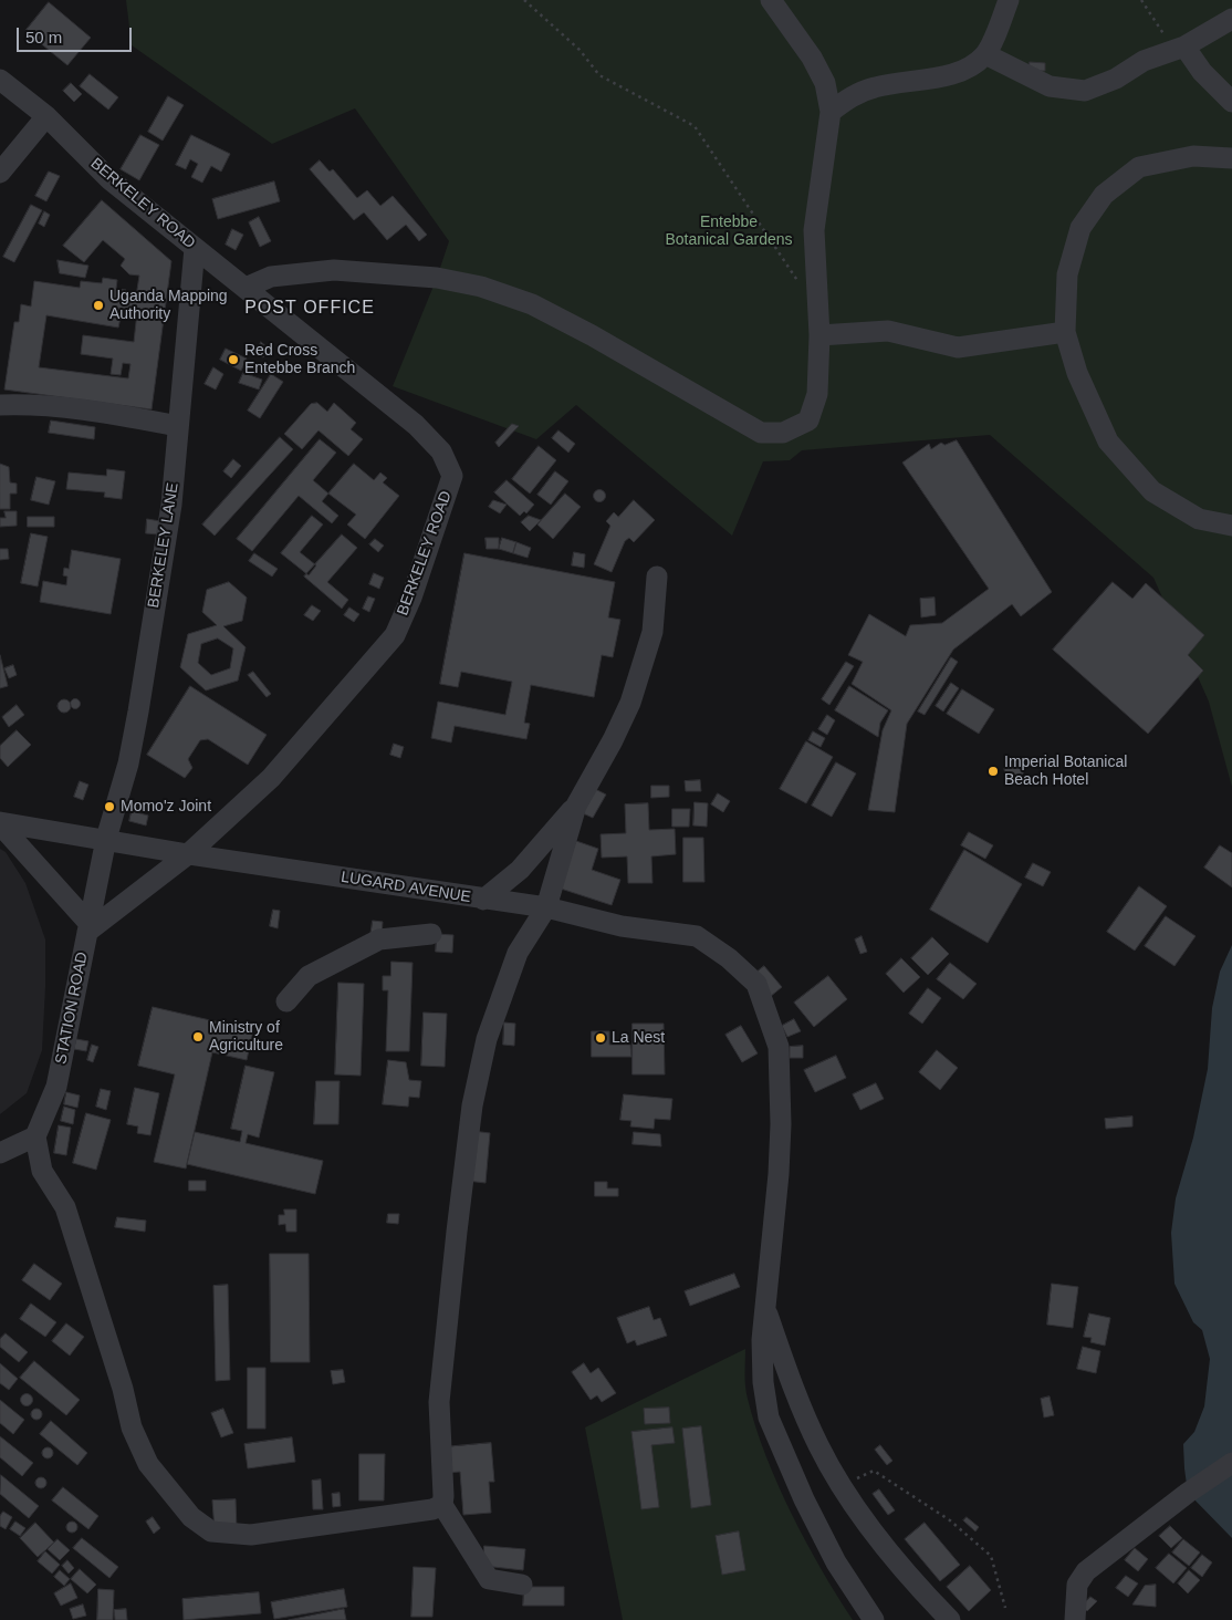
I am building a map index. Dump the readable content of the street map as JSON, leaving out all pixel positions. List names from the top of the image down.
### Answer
{
  "streets": {
    "street": [
      "BERKELEY ROAD",
      "BERKELEY LANE",
      "LUGARD AVENUE",
      "STATION ROAD"
    ]
  },
  "crossings": [
    ["BERKELEY ROAD", "BERKELEY LANE"],
    ["BERKELEY ROAD", "LUGARD AVENUE"],
    ["BERKELEY ROAD", "STATION ROAD"],
    ["BERKELEY LANE", "LUGARD AVENUE"],
    ["BERKELEY LANE", "STATION ROAD"],
    ["LUGARD AVENUE", "STATION ROAD"]
  ],
  "districts": ["POST OFFICE"],
  "parks": ["Entebbe Botanical Gardens"],
  "places": [
    "Uganda Mapping Authority",
    "Red Cross Entebbe Branch",
    "Imperial Botanical Beach Hotel",
    "Momo'z Joint",
    "Ministry of Agriculture",
    "La Nest"
  ],
  "scale_bar": "50 m"
}
